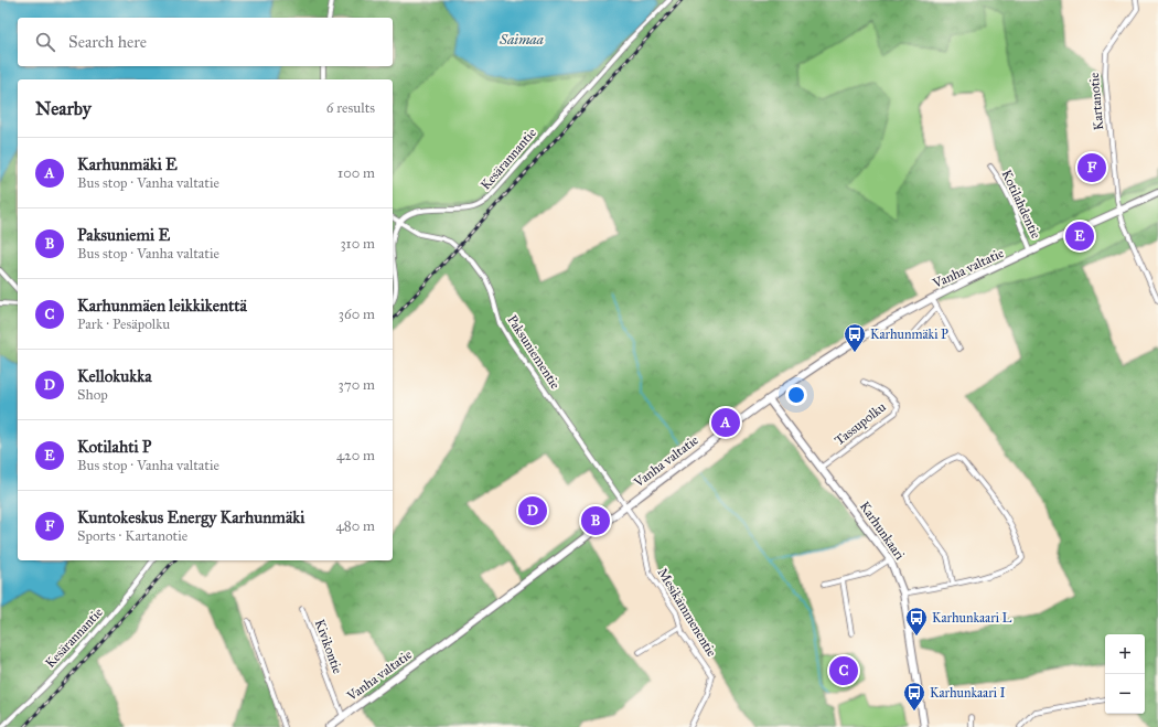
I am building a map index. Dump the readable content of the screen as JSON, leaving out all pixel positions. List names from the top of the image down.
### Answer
{
  "streets": {
    "main road": ["Vanha valtatie", "Karhunkaari"],
    "street": [
      "Kartanotie",
      "Kesärannantie",
      "Kotilahdentie",
      "Paksuniementie",
      "Tassupolku",
      "Mesikämmenentie",
      "Kivikontie"
    ]
  },
  "crossings": [
    ["Kartanotie", "Vanha valtatie"],
    ["Kesärannantie", "Paksuniementie"],
    ["Kotilahdentie", "Vanha valtatie"],
    ["Vanha valtatie", "Paksuniementie"],
    ["Vanha valtatie", "Karhunkaari"],
    ["Vanha valtatie", "Mesikämmenentie"],
    ["Vanha valtatie", "Kivikontie"],
    ["Paksuniementie", "Mesikämmenentie"],
    ["Tassupolku", "Karhunkaari"]
  ],
  "water": ["Saimaa"],
  "places": {
    "bus stop": ["Karhunmäki P", "Karhunkaari L", "Karhunkaari I"]
  },
  "page": {
    "search": "Search here",
    "heading": ["Nearby", "6 results"],
    "list": [
      {
        "mark": "A",
        "name": "Karhunmäki E",
        "note": "Bus stop · Vanha valtatie",
        "value": "100 m"
      },
      {
        "mark": "B",
        "name": "Paksuniemi E",
        "note": "Bus stop · Vanha valtatie",
        "value": "310 m"
      },
      {
        "mark": "C",
        "name": "Karhunmäen leikkikenttä",
        "note": "Park · Pesäpolku",
        "value": "360 m"
      },
      {
        "mark": "D",
        "name": "Kellokukka",
        "note": "Shop",
        "value": "370 m"
      },
      {
        "mark": "E",
        "name": "Kotilahti P",
        "note": "Bus stop · Vanha valtatie",
        "value": "420 m"
      },
      {
        "mark": "F",
        "name": "Kuntokeskus Energy Karhunmäki",
        "note": "Sports · Kartanotie",
        "value": "480 m"
      }
    ],
    "pins": [
      "F",
      "E",
      "A",
      "D",
      "B",
      "C"
    ],
    "map_buttons": ["+", "−"]
  }
}
